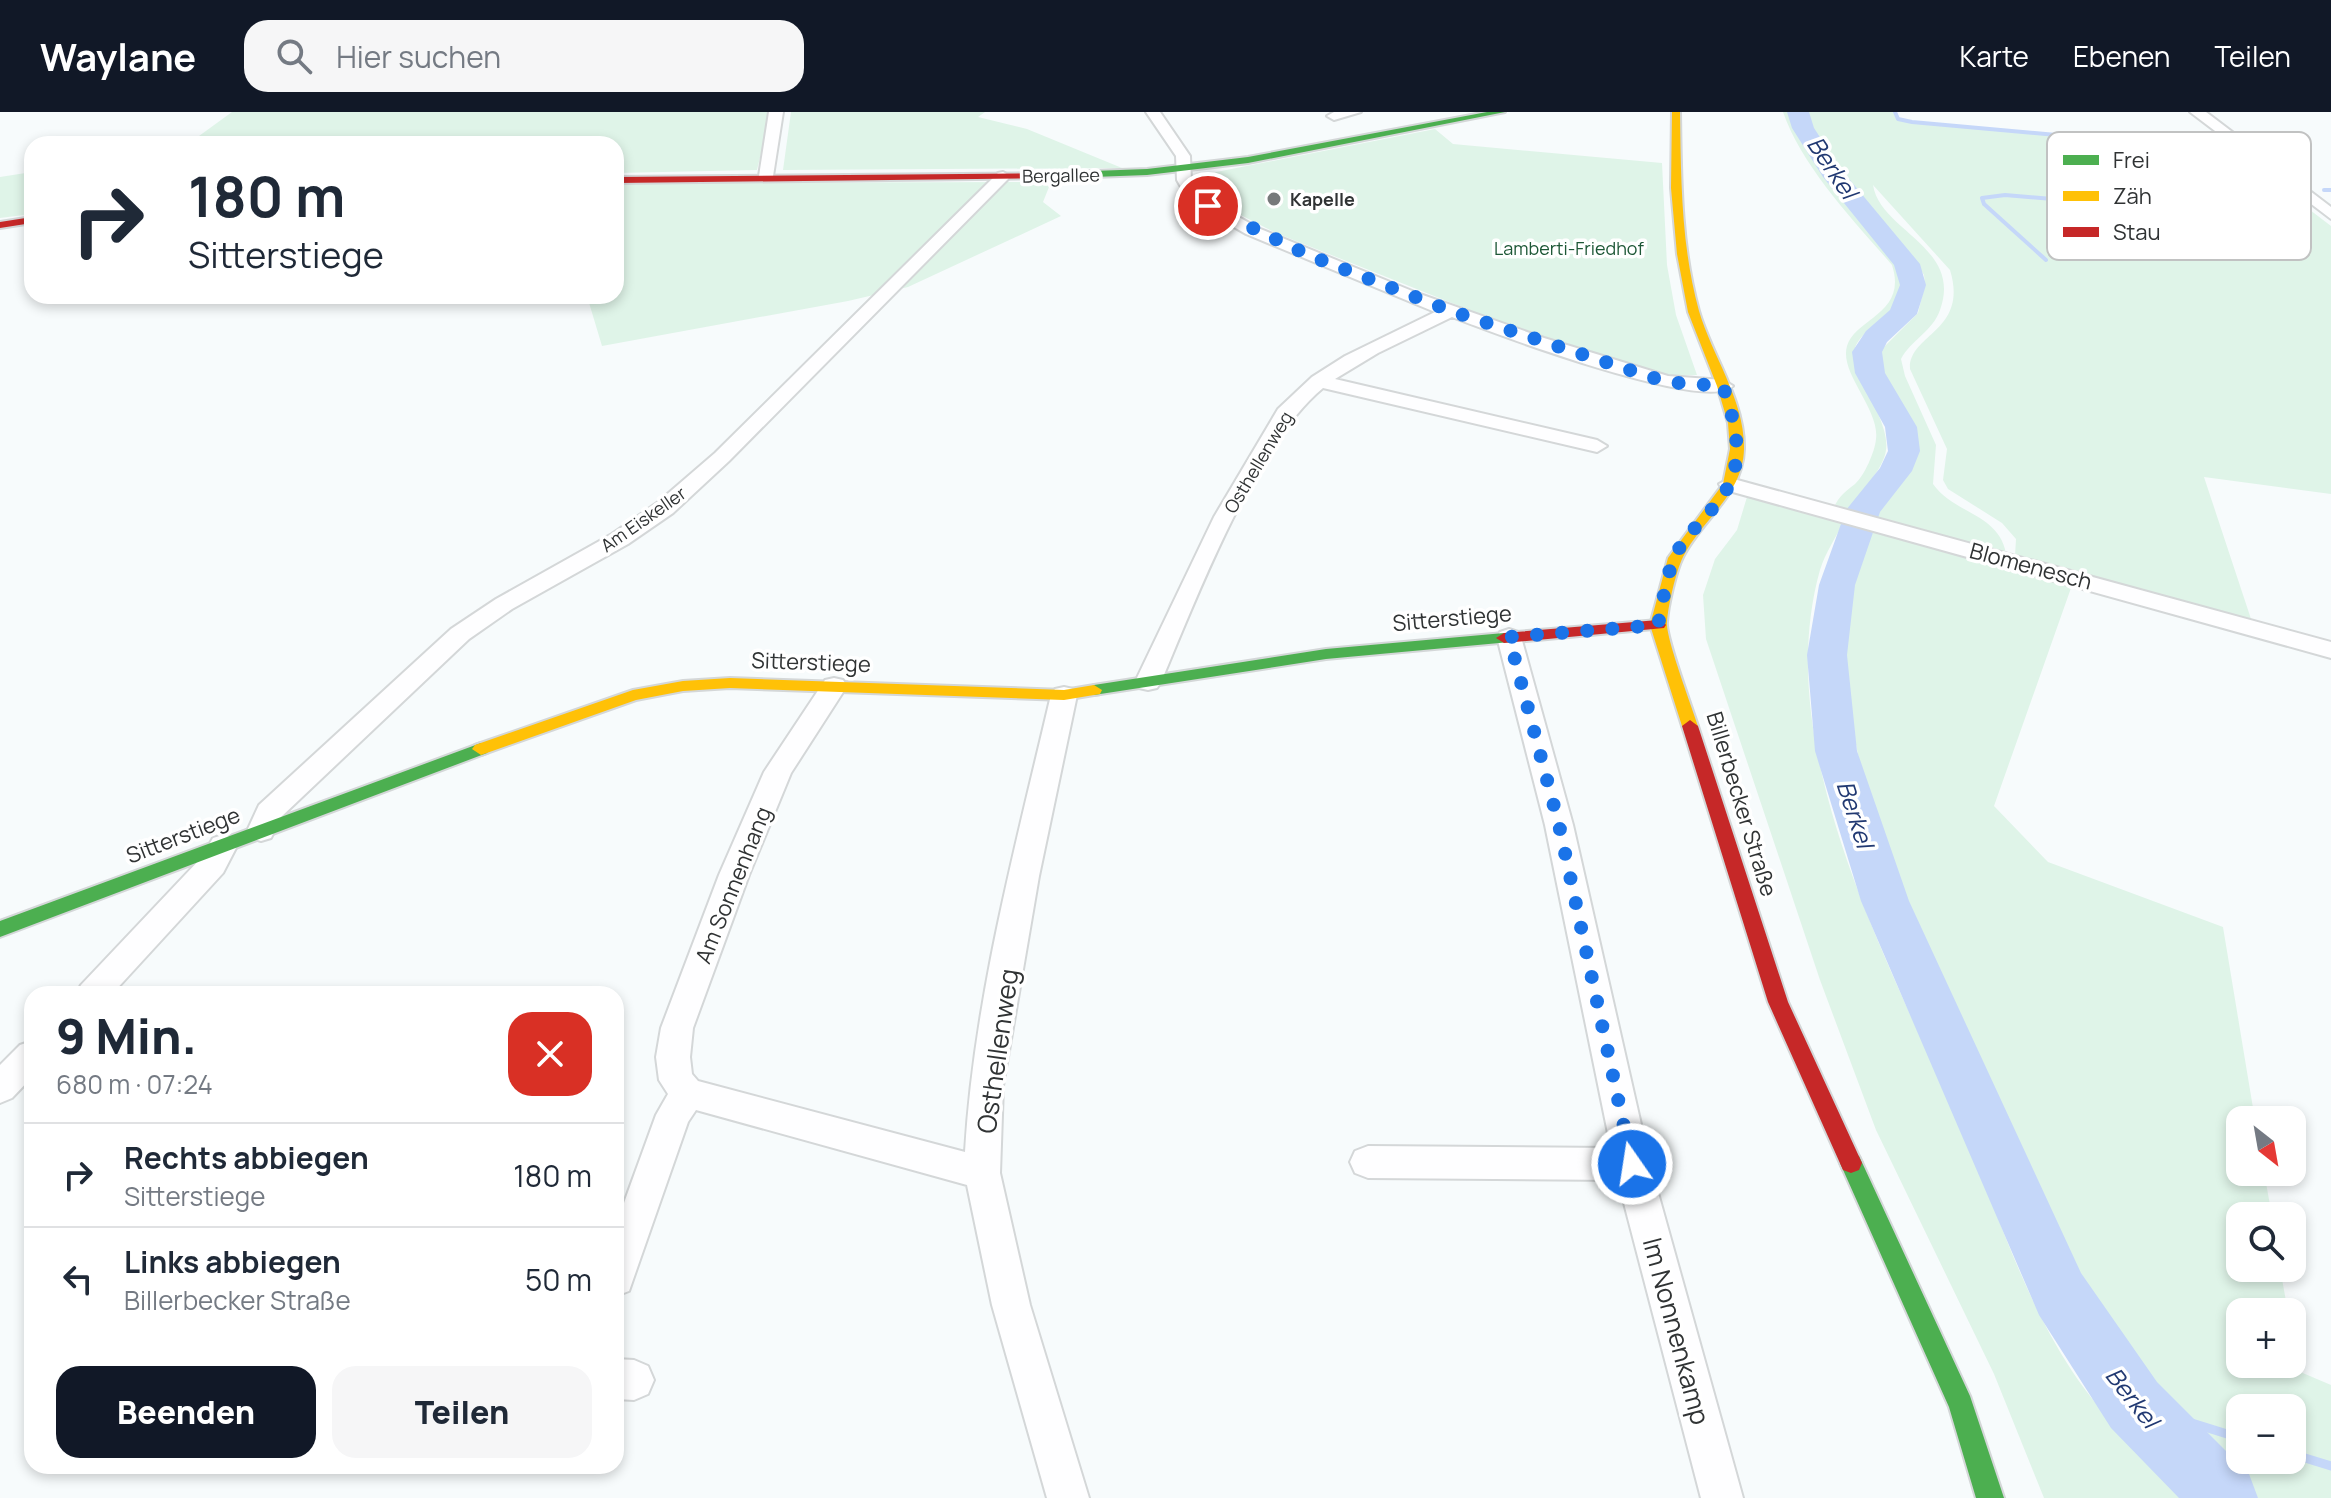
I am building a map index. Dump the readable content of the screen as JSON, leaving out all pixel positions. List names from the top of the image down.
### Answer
{
  "streets": {
    "street": [
      "Bergallee",
      "Osthellenweg",
      "Am Eiskeller",
      "Blomenesch",
      "Sitterstiege",
      "Billerbecker Straße",
      "Am Sonnenhang",
      "Im Nonnenkamp"
    ]
  },
  "crossings": [
    ["Bergallee", "Am Eiskeller"],
    ["Osthellenweg", "Sitterstiege"],
    ["Am Eiskeller", "Sitterstiege"],
    ["Blomenesch", "Billerbecker Straße"],
    ["Sitterstiege", "Billerbecker Straße"],
    ["Sitterstiege", "Am Sonnenhang"],
    ["Sitterstiege", "Im Nonnenkamp"]
  ],
  "water": ["Berkel"],
  "parks": ["Lamberti-Friedhof"],
  "places": ["Kapelle"],
  "legend": ["Frei", "Zäh", "Stau"],
  "north": "bottom right",
  "page": {
    "header": "Waylane",
    "search": "Hier suchen",
    "nav": ["Karte", "Ebenen", "Teilen"],
    "turn": ["180 m", "Sitterstiege"],
    "heading": ["9 Min.", "680 m · 07:24"],
    "map_buttons": ["+", "−"],
    "list": [
      {
        "name": "Rechts abbiegen",
        "note": "Sitterstiege",
        "value": "180 m"
      },
      {
        "name": "Links abbiegen",
        "note": "Billerbecker Straße",
        "value": "50 m"
      }
    ],
    "buttons": ["Beenden", "Teilen"]
  }
}
